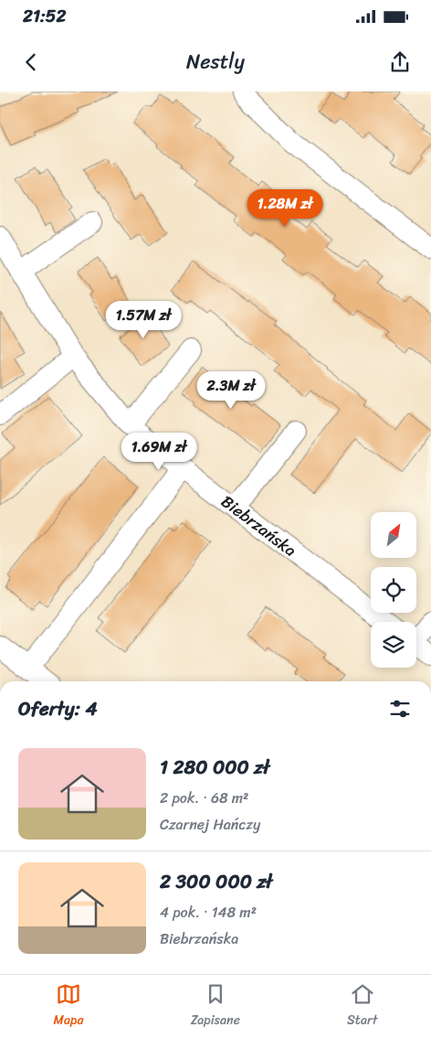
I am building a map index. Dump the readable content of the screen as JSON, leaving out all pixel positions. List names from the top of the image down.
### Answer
{
  "streets": {
    "street": ["Biebrzańska"]
  },
  "north": "top right",
  "page": {
    "status": "21:52",
    "header": "Nestly",
    "price": [
      "1.28M zł",
      "1.57M zł",
      "2.3M zł",
      "1.69M zł"
    ],
    "heading": "Oferty: 4",
    "list": [
      {
        "name": "1 280 000 zł",
        "note": "2 pok. · 68 m² · Czarnej Hańczy"
      },
      {
        "name": "2 300 000 zł",
        "note": "4 pok. · 148 m² · Biebrzańska"
      }
    ],
    "tabs": ["Mapa", "Zapisane", "Start"]
  }
}
